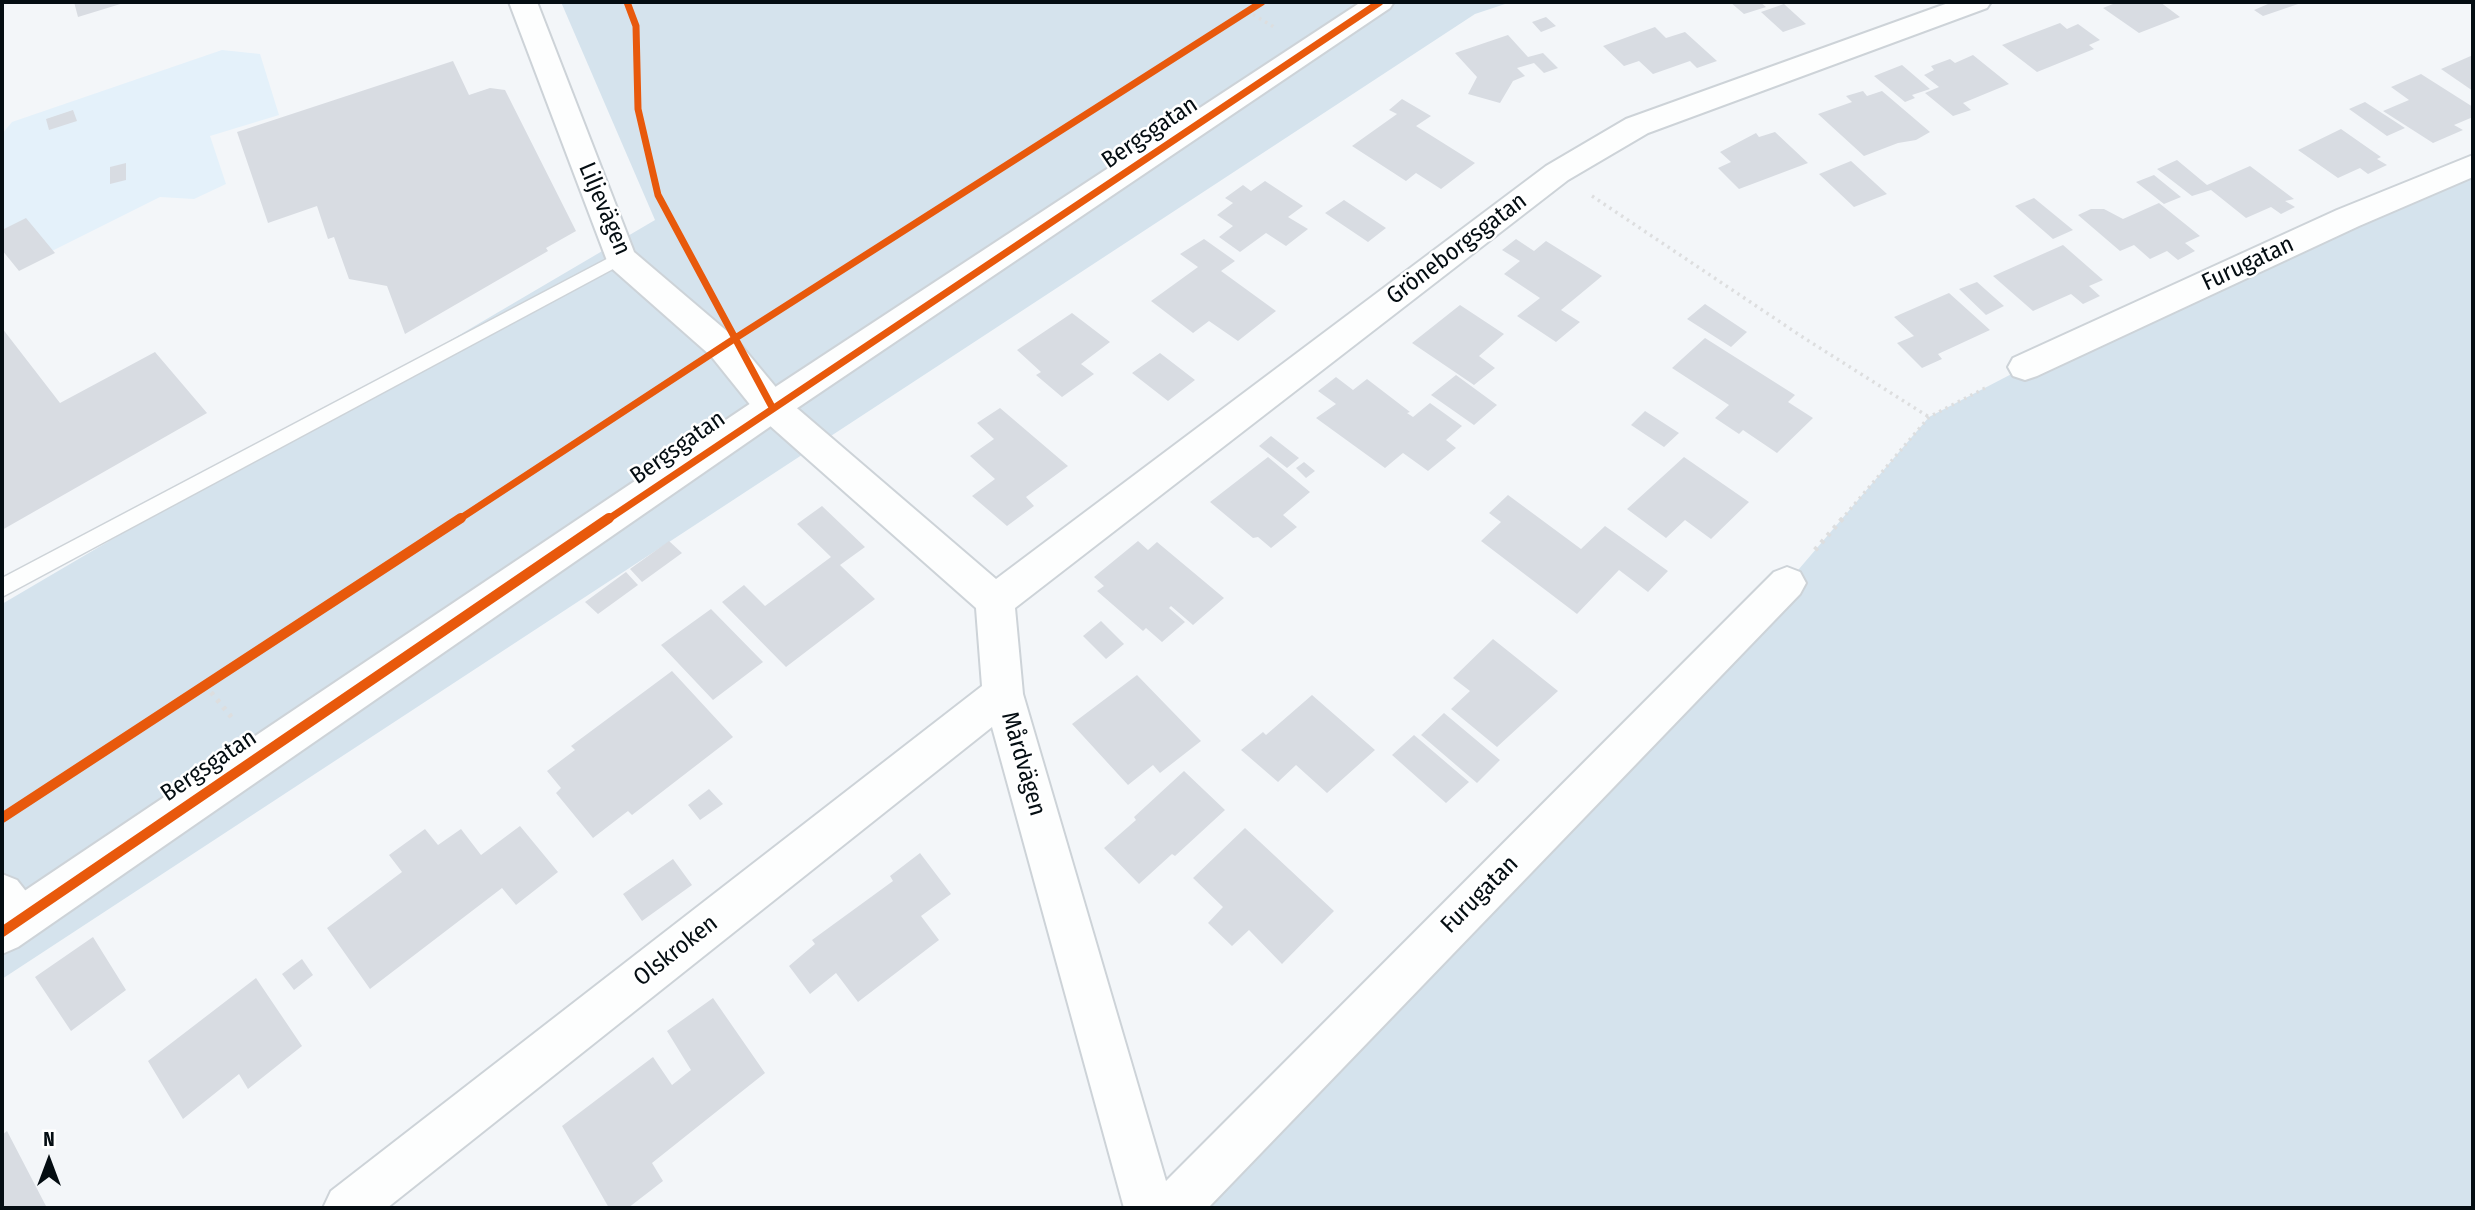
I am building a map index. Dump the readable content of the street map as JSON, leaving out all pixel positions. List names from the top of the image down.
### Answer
{
  "streets": {
    "street": [
      "Bergsgatan",
      "Liljevägen",
      "Gröneborgsgatan",
      "Furugatan",
      "Mårdvägen",
      "Olskroken"
    ]
  },
  "crossings": [
    ["Bergsgatan", "Liljevägen"],
    ["Gröneborgsgatan", "Mårdvägen"],
    ["Mårdvägen", "Olskroken"]
  ],
  "north": "top"
}
